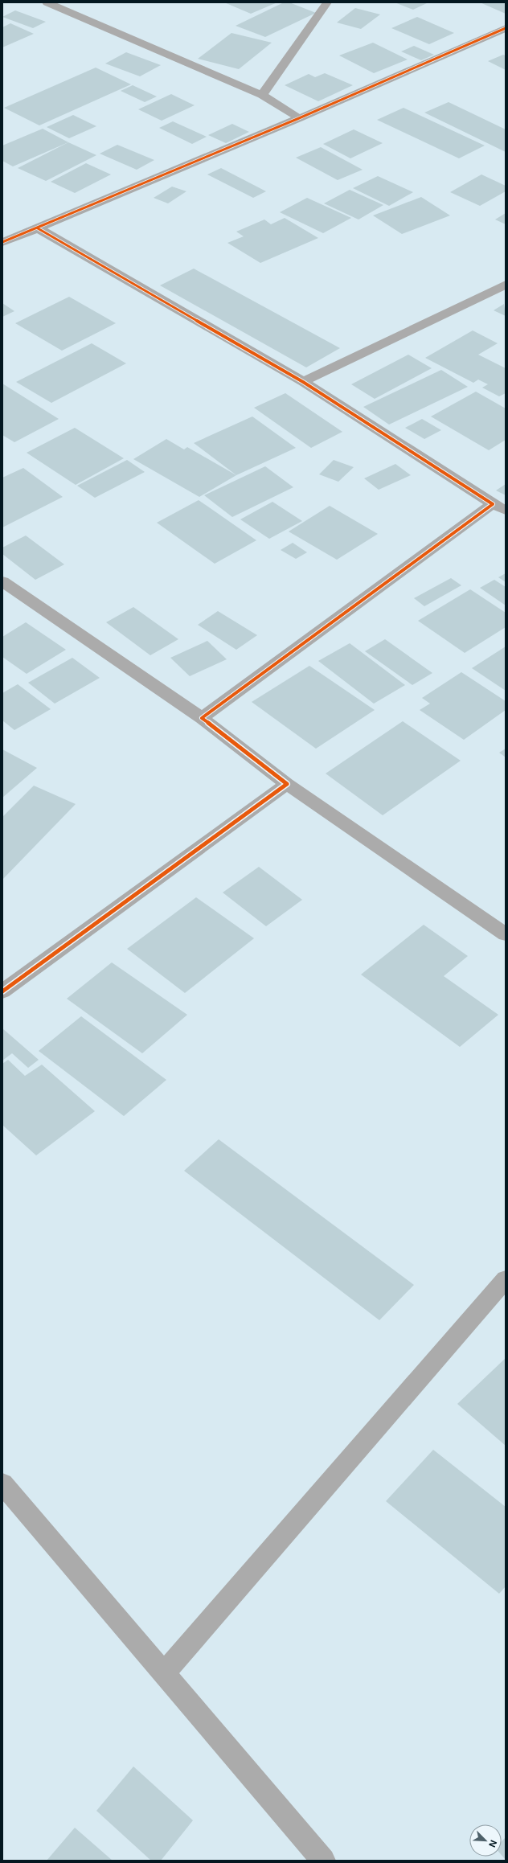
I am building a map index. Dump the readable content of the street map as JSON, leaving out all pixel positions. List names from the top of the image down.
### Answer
{
  "north": "bottom right"
}
